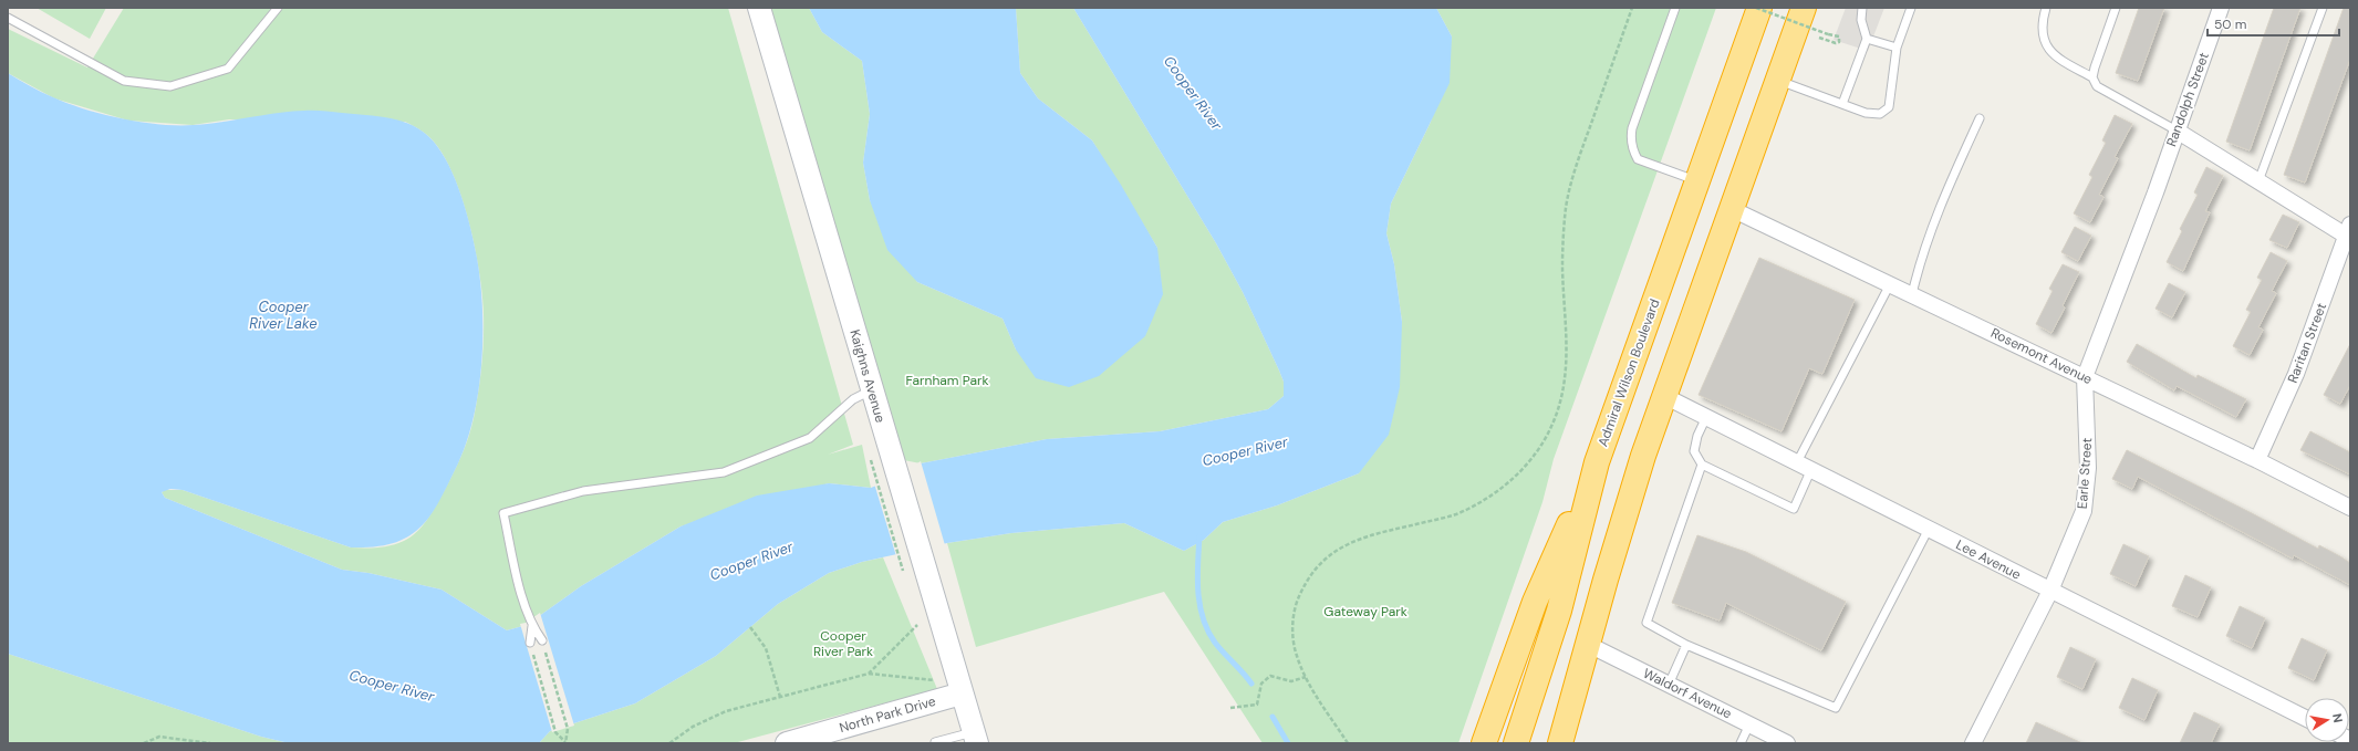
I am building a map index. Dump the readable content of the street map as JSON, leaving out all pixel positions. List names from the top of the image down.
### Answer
{
  "streets": {
    "highway": ["Admiral Wilson Boulevard"],
    "main road": ["Kaighns Avenue", "North Park Drive"],
    "street": [
      "Randolph Street",
      "Raritan Street",
      "Rosemont Avenue",
      "Earle Street",
      "Lee Avenue",
      "Waldorf Avenue"
    ]
  },
  "crossings": [
    ["Randolph Street", "Earle Street"],
    ["Raritan Street", "Rosemont Avenue"],
    ["Rosemont Avenue", "Earle Street"],
    ["Kaighns Avenue", "North Park Drive"],
    ["Earle Street", "Lee Avenue"]
  ],
  "water": ["Cooper River", "Cooper River Lake"],
  "parks": ["Farnham Park", "Gateway Park", "Cooper River Park"],
  "scale_bar": "50 m",
  "north": "right"
}
